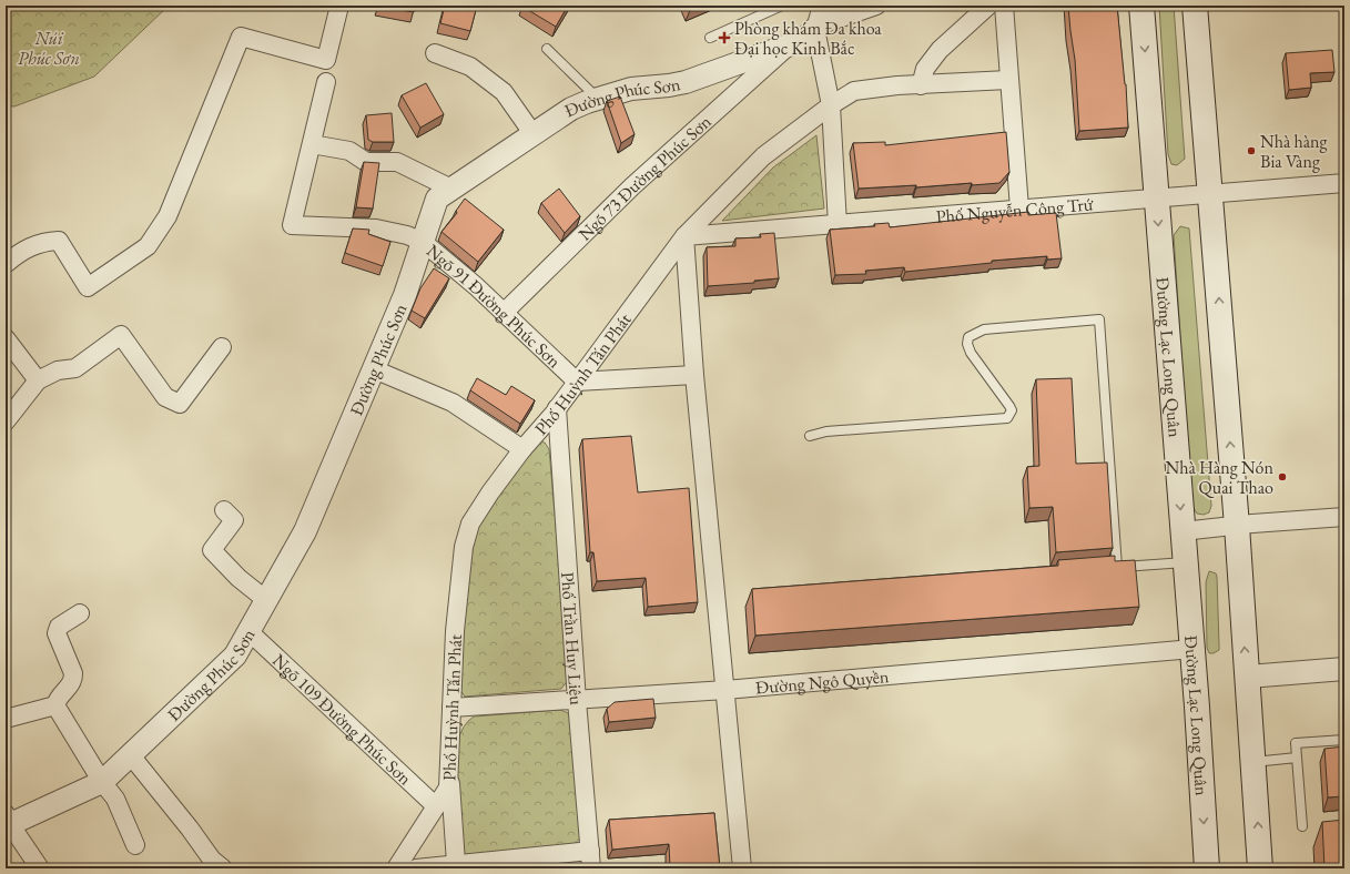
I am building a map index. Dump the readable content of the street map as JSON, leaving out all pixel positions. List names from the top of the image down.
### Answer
{
  "streets": {
    "main road": ["Đường Lạc Long Quân"],
    "street": [
      "Đường Phúc Sơn",
      "Ngõ 73 Đường Phúc Sơn",
      "Phố Nguyễn Công Trứ",
      "Ngõ 91 Đường Phúc Sơn",
      "Phố Huỳnh Tấn Phát",
      "Phố Trần Huy Liệu",
      "Đường Ngô Quyền",
      "Ngõ 109 Đường Phúc Sơn"
    ]
  },
  "crossings": [
    ["Đường Phúc Sơn", "Ngõ 73 Đường Phúc Sơn"],
    ["Đường Phúc Sơn", "Ngõ 91 Đường Phúc Sơn"],
    ["Đường Phúc Sơn", "Ngõ 109 Đường Phúc Sơn"],
    ["Ngõ 73 Đường Phúc Sơn", "Ngõ 91 Đường Phúc Sơn"],
    ["Phố Nguyễn Công Trứ", "Đường Lạc Long Quân"],
    ["Phố Nguyễn Công Trứ", "Phố Huỳnh Tấn Phát"],
    ["Ngõ 91 Đường Phúc Sơn", "Phố Huỳnh Tấn Phát"],
    ["Đường Lạc Long Quân", "Đường Ngô Quyền"],
    ["Phố Huỳnh Tấn Phát", "Phố Trần Huy Liệu"],
    ["Phố Huỳnh Tấn Phát", "Đường Ngô Quyền"],
    ["Phố Huỳnh Tấn Phát", "Ngõ 109 Đường Phúc Sơn"],
    ["Phố Trần Huy Liệu", "Đường Ngô Quyền"]
  ],
  "parks": ["Núi Phúc Sơn"],
  "places": {
    "health": ["Phòng khám Đa khoa Đại học Kinh Bắc"],
    "other": ["Nhà hàng Bia Vàng", "Nhà Hàng Nón Quai Thao"]
  }
}
